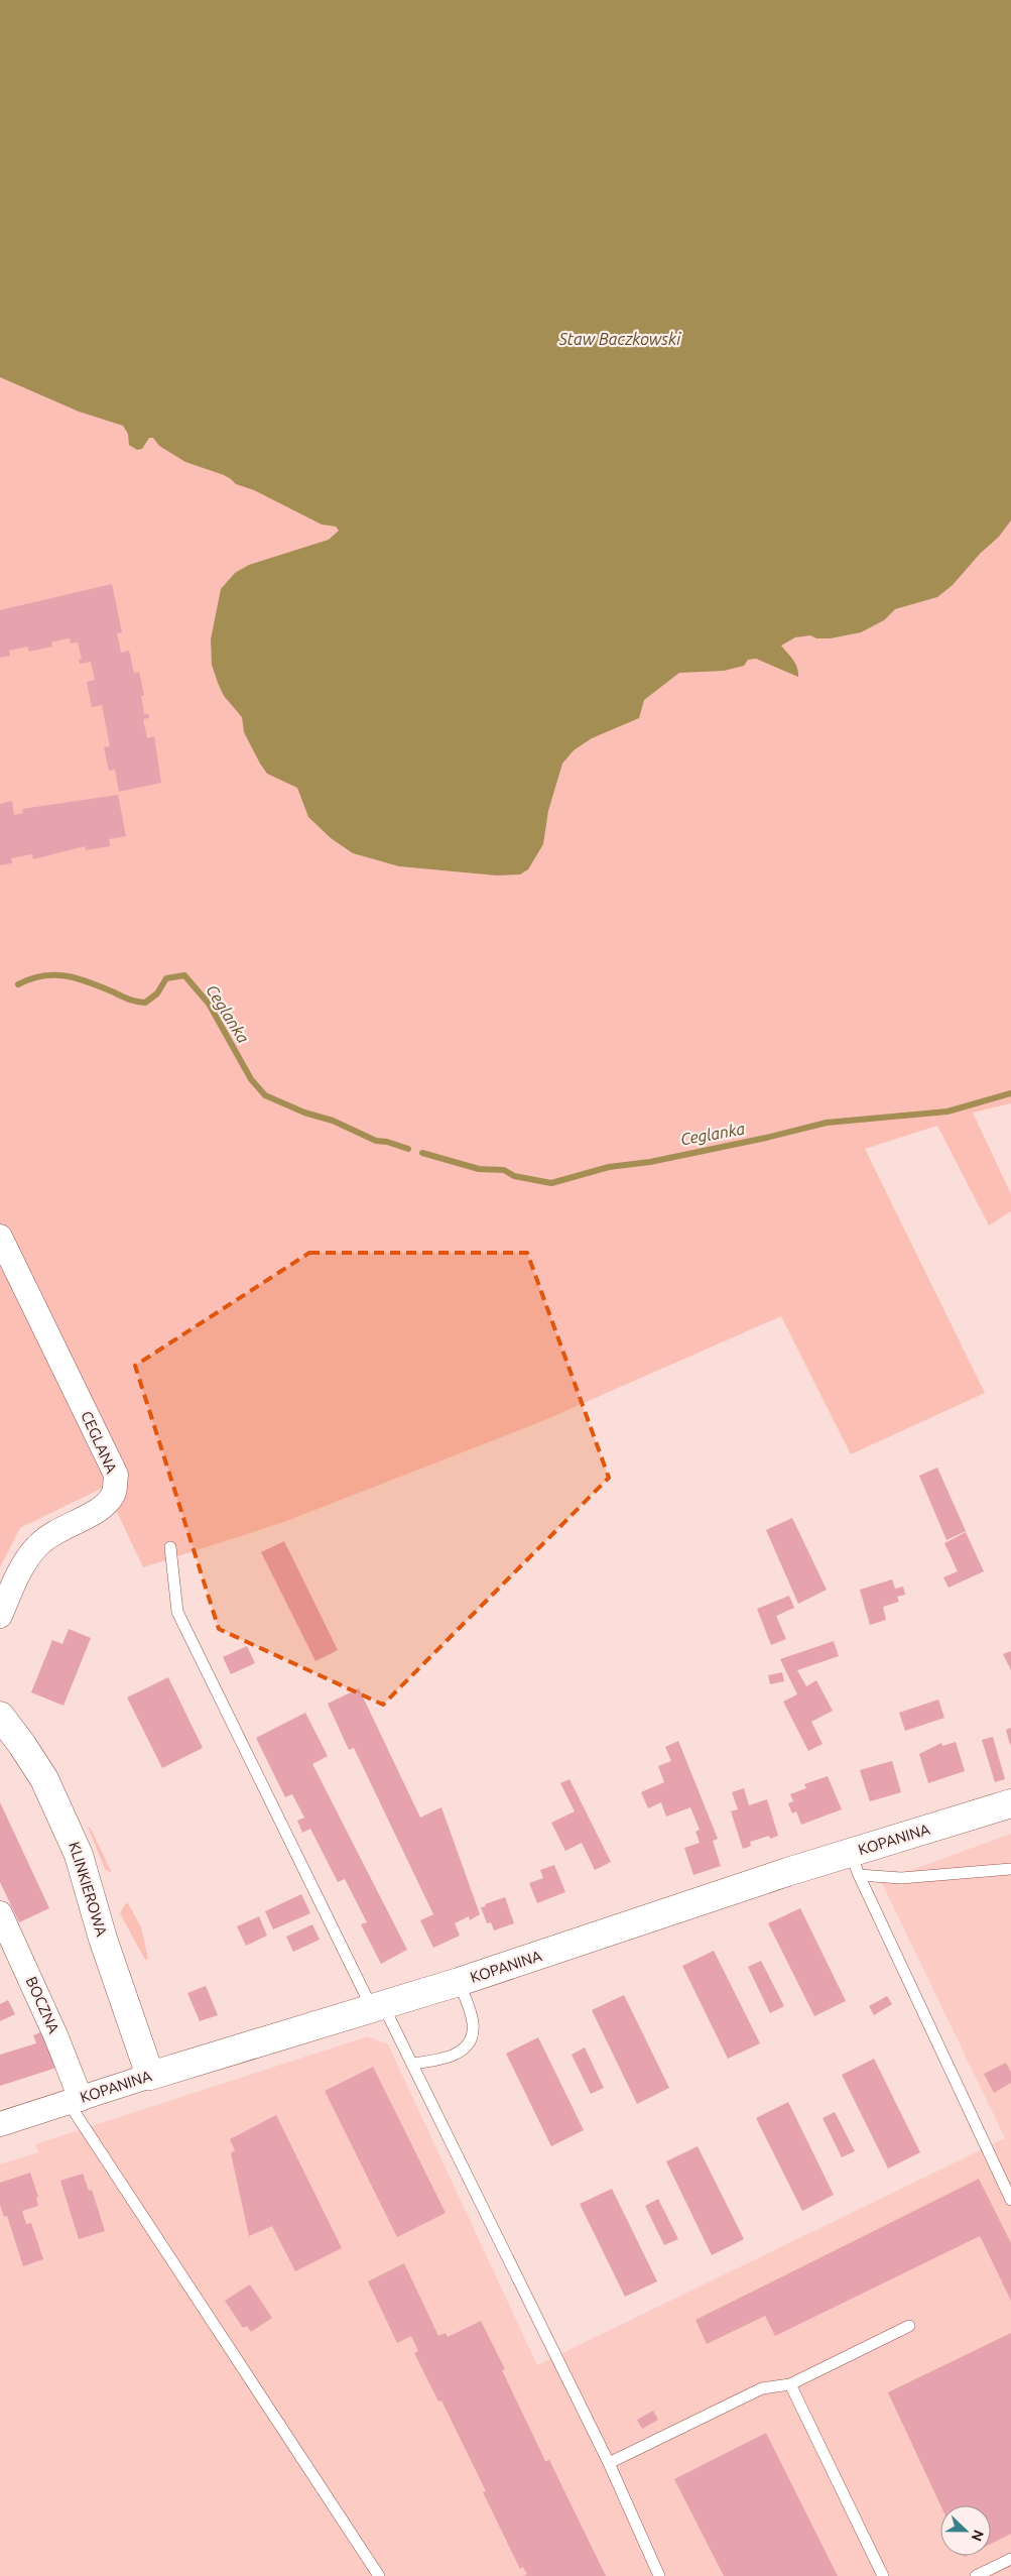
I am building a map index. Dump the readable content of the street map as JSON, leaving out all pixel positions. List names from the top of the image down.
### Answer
{
  "streets": {
    "street": [
      "CEGLANA",
      "KOPANINA",
      "KLINKIEROWA",
      "BOCZNA"
    ]
  },
  "crossings": [
    ["KOPANINA", "KLINKIEROWA"],
    ["KOPANINA", "BOCZNA"]
  ],
  "water": ["Staw Baczkowski", "Ceglanka"],
  "north": "right"
}
